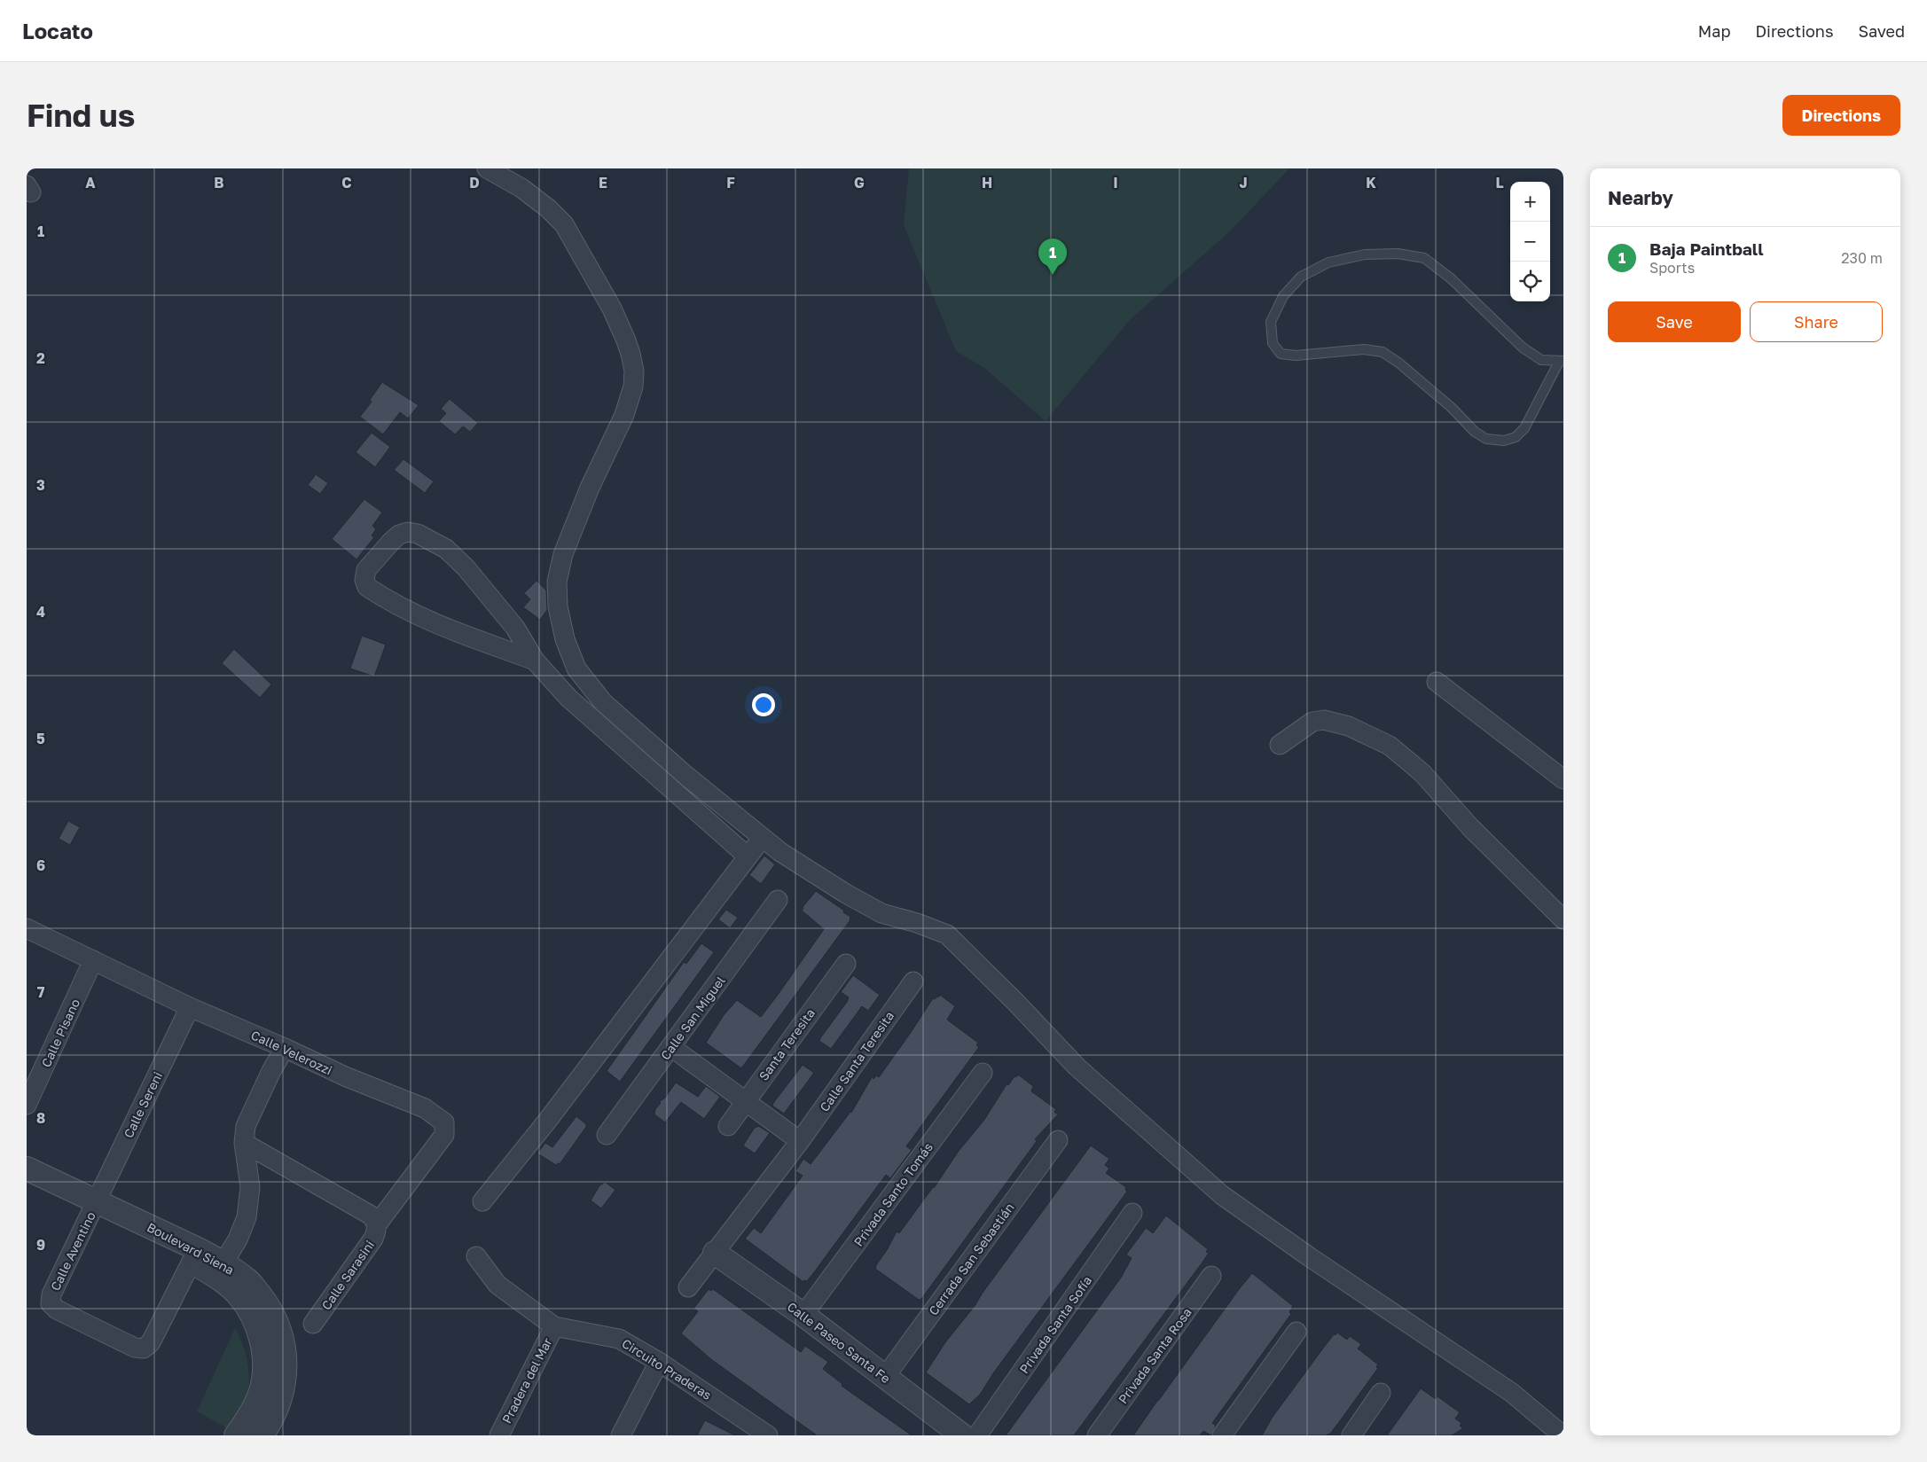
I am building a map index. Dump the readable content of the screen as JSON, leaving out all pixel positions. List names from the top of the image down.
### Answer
{
  "streets": {
    "street": [
      "Calle San Miguel",
      "Calle Pisano",
      "Santa Teresita",
      "Calle Velerozzi",
      "Calle Santa Teresita",
      "Calle Sereni",
      "Privada Santo Tomás",
      "Boulevard Siena",
      "Calle Aventino",
      "Cerrada San Sebastián",
      "Calle Sarasini",
      "Privada Santa Sofía",
      "Calle Paseo Santa Fe",
      "Privada Santa Rosa",
      "Circuito Praderas",
      "Pradera del Mar"
    ]
  },
  "crossings": [
    ["Calle Pisano", "Calle Velerozzi"],
    ["Calle Velerozzi", "Calle Sereni"],
    ["Calle Velerozzi", "Calle Sarasini"],
    ["Calle Santa Teresita", "Calle Paseo Santa Fe"],
    ["Calle Sereni", "Boulevard Siena"],
    ["Calle Sereni", "Calle Aventino"],
    ["Privada Santo Tomás", "Calle Paseo Santa Fe"],
    ["Boulevard Siena", "Calle Aventino"],
    ["Cerrada San Sebastián", "Calle Paseo Santa Fe"],
    ["Circuito Praderas", "Pradera del Mar"]
  ],
  "page": {
    "header": "Locato",
    "nav": ["Map", "Directions", "Saved"],
    "buttons": [
      "Directions",
      ["Save", "Share"]
    ],
    "title": "Find us",
    "heading": "Nearby",
    "map_buttons": ["+", "−"],
    "list": [
      {
        "mark": "1",
        "name": "Baja Paintball",
        "note": "Sports",
        "value": "230 m"
      }
    ],
    "pins": "1"
  },
  "grid": {
    "columns": [
      "A",
      "B",
      "C",
      "D",
      "E",
      "F",
      "G",
      "H",
      "I",
      "J",
      "K",
      "L"
    ],
    "rows": [
      "1",
      "2",
      "3",
      "4",
      "5",
      "6",
      "7",
      "8",
      "9"
    ]
  }
}
